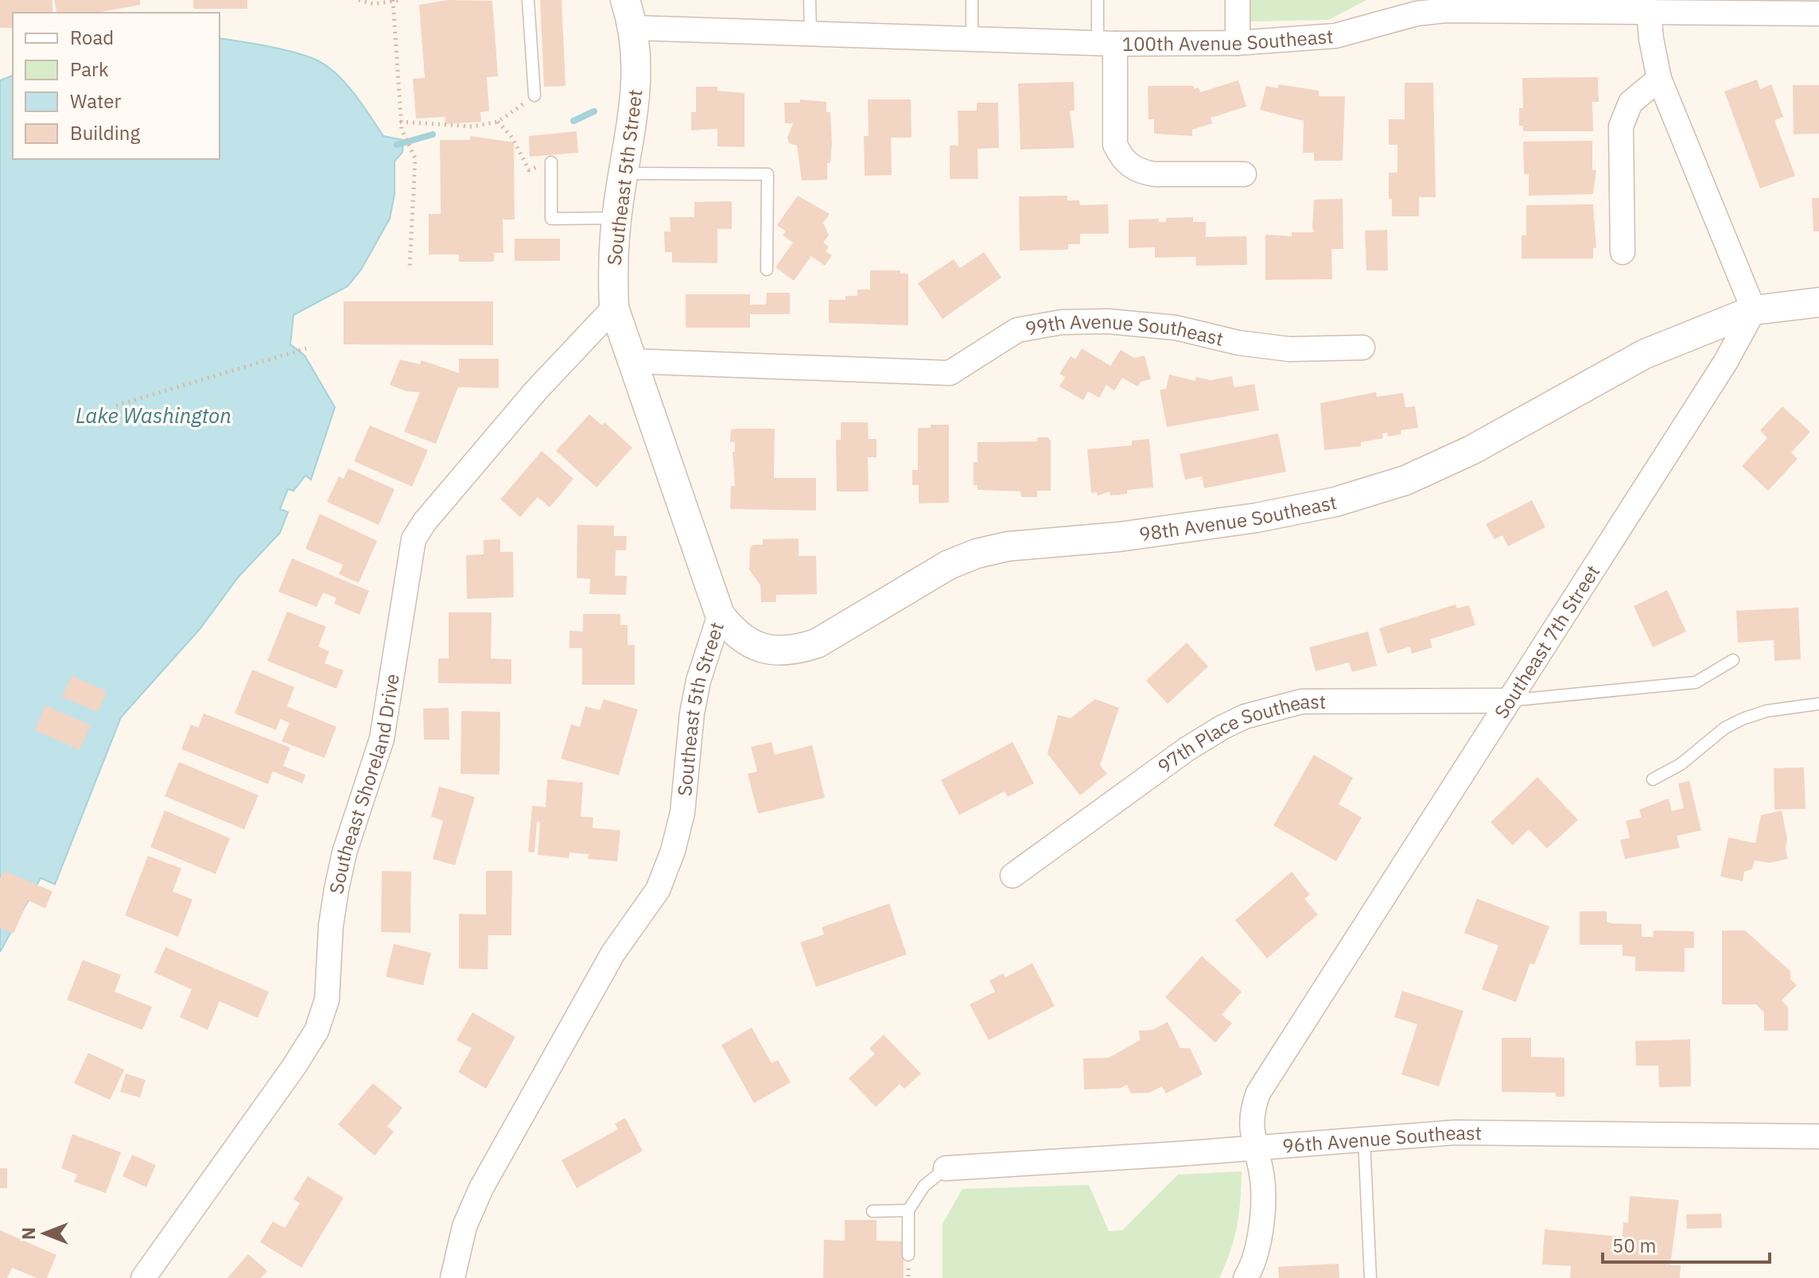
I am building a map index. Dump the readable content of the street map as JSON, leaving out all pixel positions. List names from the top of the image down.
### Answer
{
  "streets": {
    "street": [
      "100th Avenue Southeast",
      "Southeast 5th Street",
      "99th Avenue Southeast",
      "98th Avenue Southeast",
      "Southeast 7th Street",
      "97th Place Southeast",
      "Southeast Shoreland Drive",
      "96th Avenue Southeast"
    ]
  },
  "crossings": [
    ["100th Avenue Southeast", "Southeast 5th Street"],
    ["Southeast 5th Street", "99th Avenue Southeast"],
    ["Southeast 5th Street", "98th Avenue Southeast"],
    ["Southeast 5th Street", "Southeast Shoreland Drive"],
    ["98th Avenue Southeast", "Southeast 7th Street"],
    ["Southeast 7th Street", "97th Place Southeast"],
    ["Southeast 7th Street", "96th Avenue Southeast"]
  ],
  "water": ["Lake Washington"],
  "legend": [
    "Road",
    "Park",
    "Water",
    "Building"
  ],
  "scale_bar": "50 m",
  "north": "left"
}
